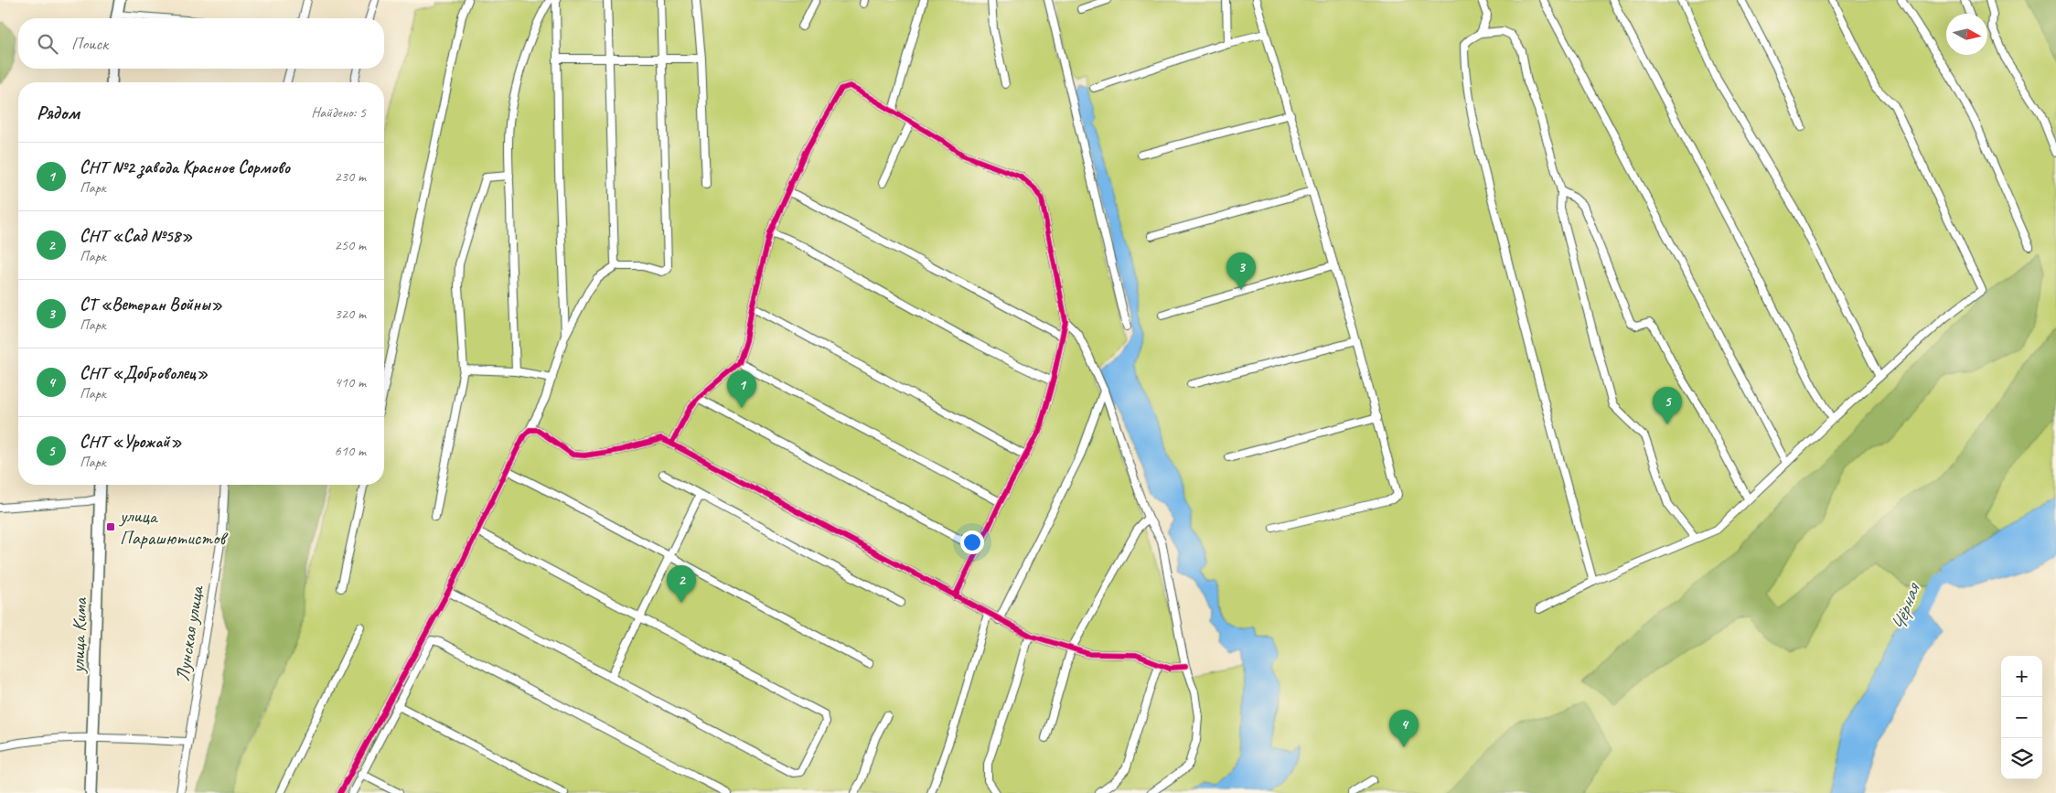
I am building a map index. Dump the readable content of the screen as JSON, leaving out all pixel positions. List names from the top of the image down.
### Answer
{
  "streets": {
    "main road": ["улица Кима"],
    "street": ["Лунская улица"]
  },
  "water": ["Чёрная"],
  "places": {
    "transit": ["улица Парашютистов"]
  },
  "north": "right",
  "page": {
    "search": "Поиск",
    "heading": ["Рядом", "Найдено: 5"],
    "list": [
      {
        "mark": "1",
        "name": "СНТ №2 завода Красное Сормово",
        "note": "Парк",
        "value": "230 m"
      },
      {
        "mark": "2",
        "name": "СНТ «Сад №58»",
        "note": "Парк",
        "value": "250 m"
      },
      {
        "mark": "3",
        "name": "СТ «Ветеран Войны»",
        "note": "Парк",
        "value": "320 m"
      },
      {
        "mark": "4",
        "name": "СНТ «Доброволец»",
        "note": "Парк",
        "value": "410 m"
      },
      {
        "mark": "5",
        "name": "СНТ «Урожай»",
        "note": "Парк",
        "value": "610 m"
      }
    ],
    "pins": [
      "3",
      "1",
      "5",
      "2",
      "4"
    ],
    "map_buttons": ["+", "−"]
  }
}
